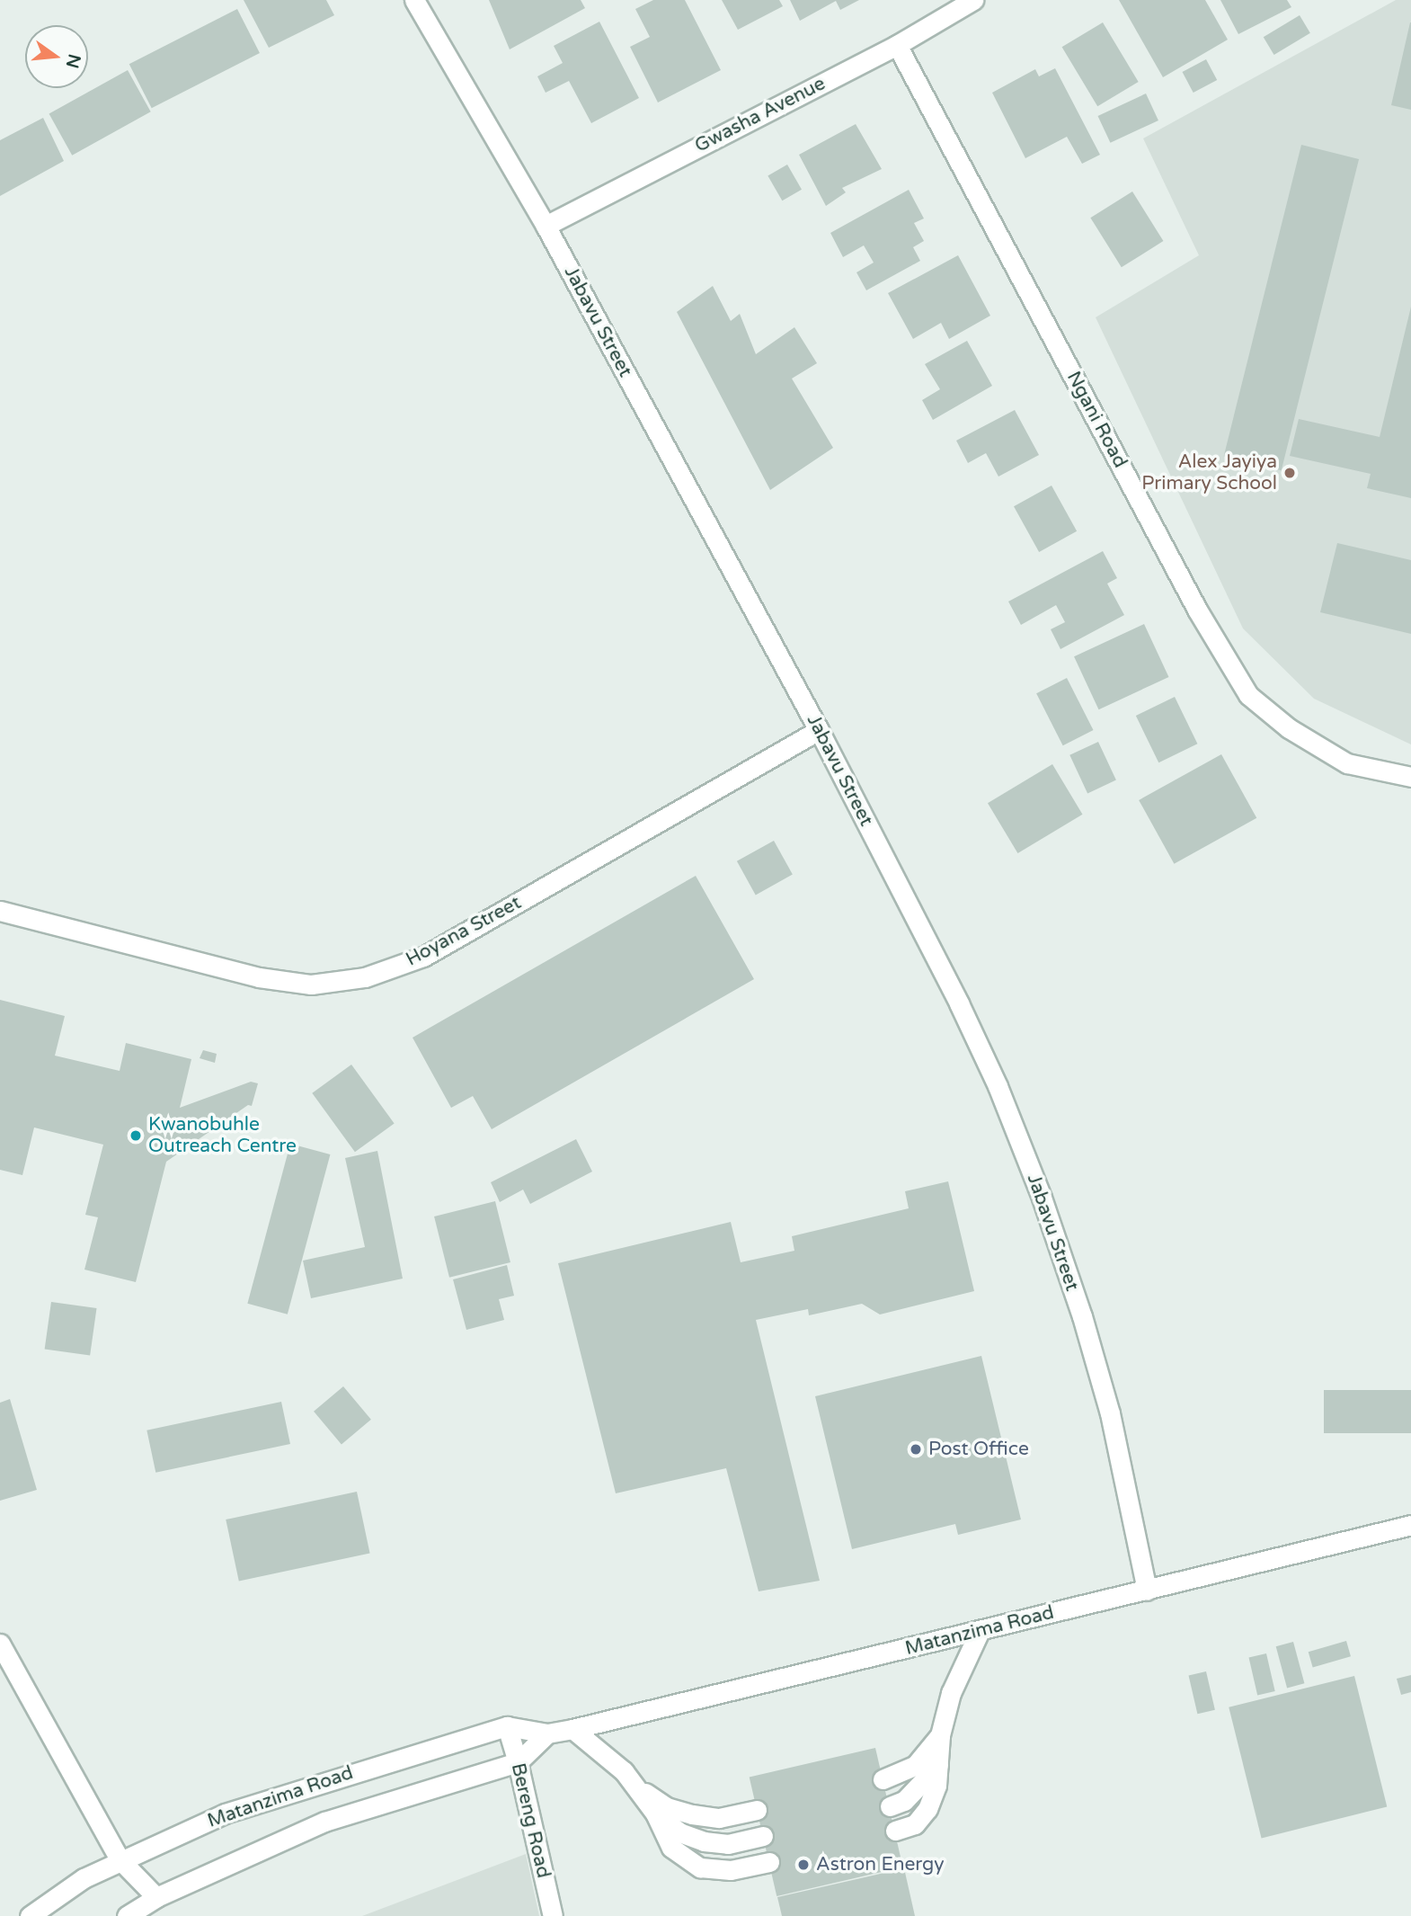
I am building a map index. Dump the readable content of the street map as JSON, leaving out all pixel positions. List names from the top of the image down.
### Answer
{
  "streets": {
    "street": [
      "Gwasha Avenue",
      "Jabavu Street",
      "Ngani Road",
      "Hoyana Street",
      "Matanzima Road",
      "Bereng Road"
    ]
  },
  "crossings": [
    ["Gwasha Avenue", "Jabavu Street"],
    ["Gwasha Avenue", "Ngani Road"],
    ["Jabavu Street", "Hoyana Street"],
    ["Jabavu Street", "Matanzima Road"],
    ["Matanzima Road", "Bereng Road"]
  ],
  "places": [
    "Alex Jayiya Primary School",
    "Kwanobuhle Outreach Centre",
    "Post Office",
    "Astron Energy"
  ],
  "north": "right"
}
